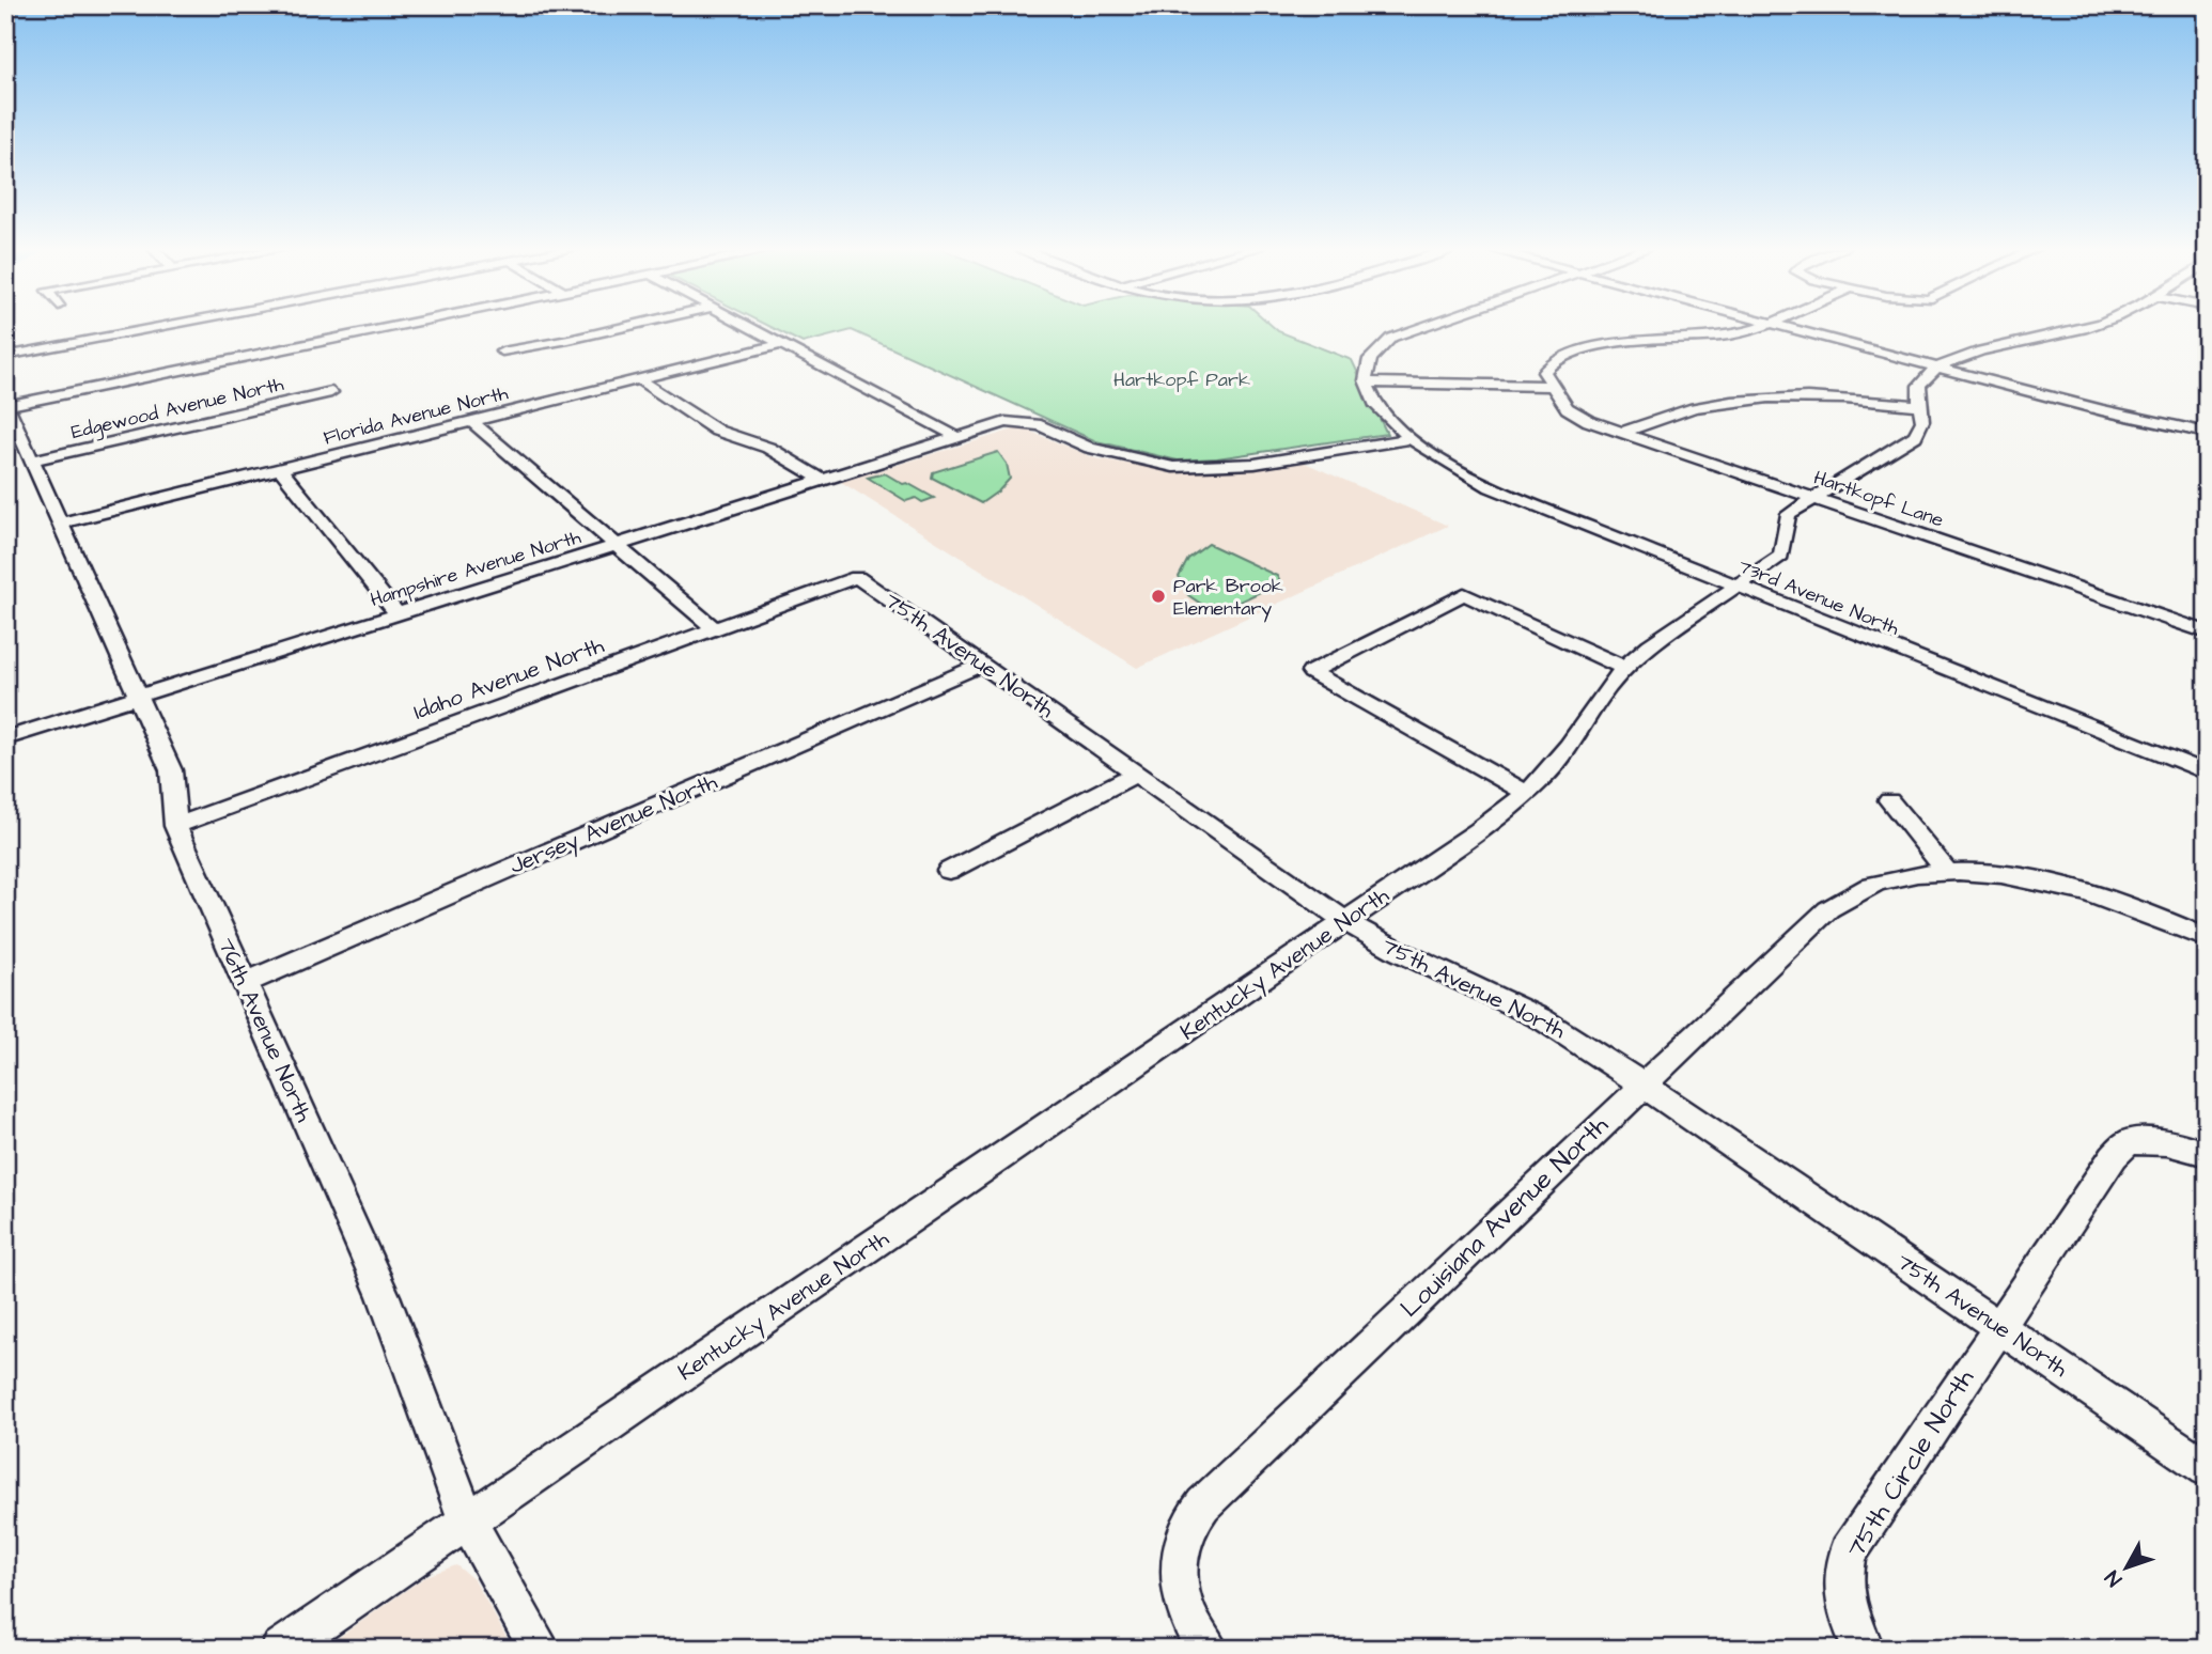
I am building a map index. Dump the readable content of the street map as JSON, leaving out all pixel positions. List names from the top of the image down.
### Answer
{
  "streets": {
    "street": [
      "Edgewood Avenue North",
      "Florida Avenue North",
      "Hartkopf Lane",
      "Hampshire Avenue North",
      "73rd Avenue North",
      "75th Avenue North",
      "Idaho Avenue North",
      "Jersey Avenue North",
      "Kentucky Avenue North",
      "76th Avenue North",
      "Louisiana Avenue North",
      "75th Circle North"
    ]
  },
  "crossings": [
    ["Edgewood Avenue North", "76th Avenue North"],
    ["Florida Avenue North", "76th Avenue North"],
    ["Hartkopf Lane", "Kentucky Avenue North"],
    ["Hampshire Avenue North", "76th Avenue North"],
    ["73rd Avenue North", "Kentucky Avenue North"],
    ["75th Avenue North", "Idaho Avenue North"],
    ["75th Avenue North", "Jersey Avenue North"],
    ["75th Avenue North", "Kentucky Avenue North"],
    ["75th Avenue North", "Louisiana Avenue North"],
    ["75th Avenue North", "75th Circle North"],
    ["Idaho Avenue North", "76th Avenue North"],
    ["Jersey Avenue North", "76th Avenue North"],
    ["Kentucky Avenue North", "76th Avenue North"]
  ],
  "parks": ["Hartkopf Park"],
  "places": ["Park Brook Elementary"],
  "north": "bottom left"
}
